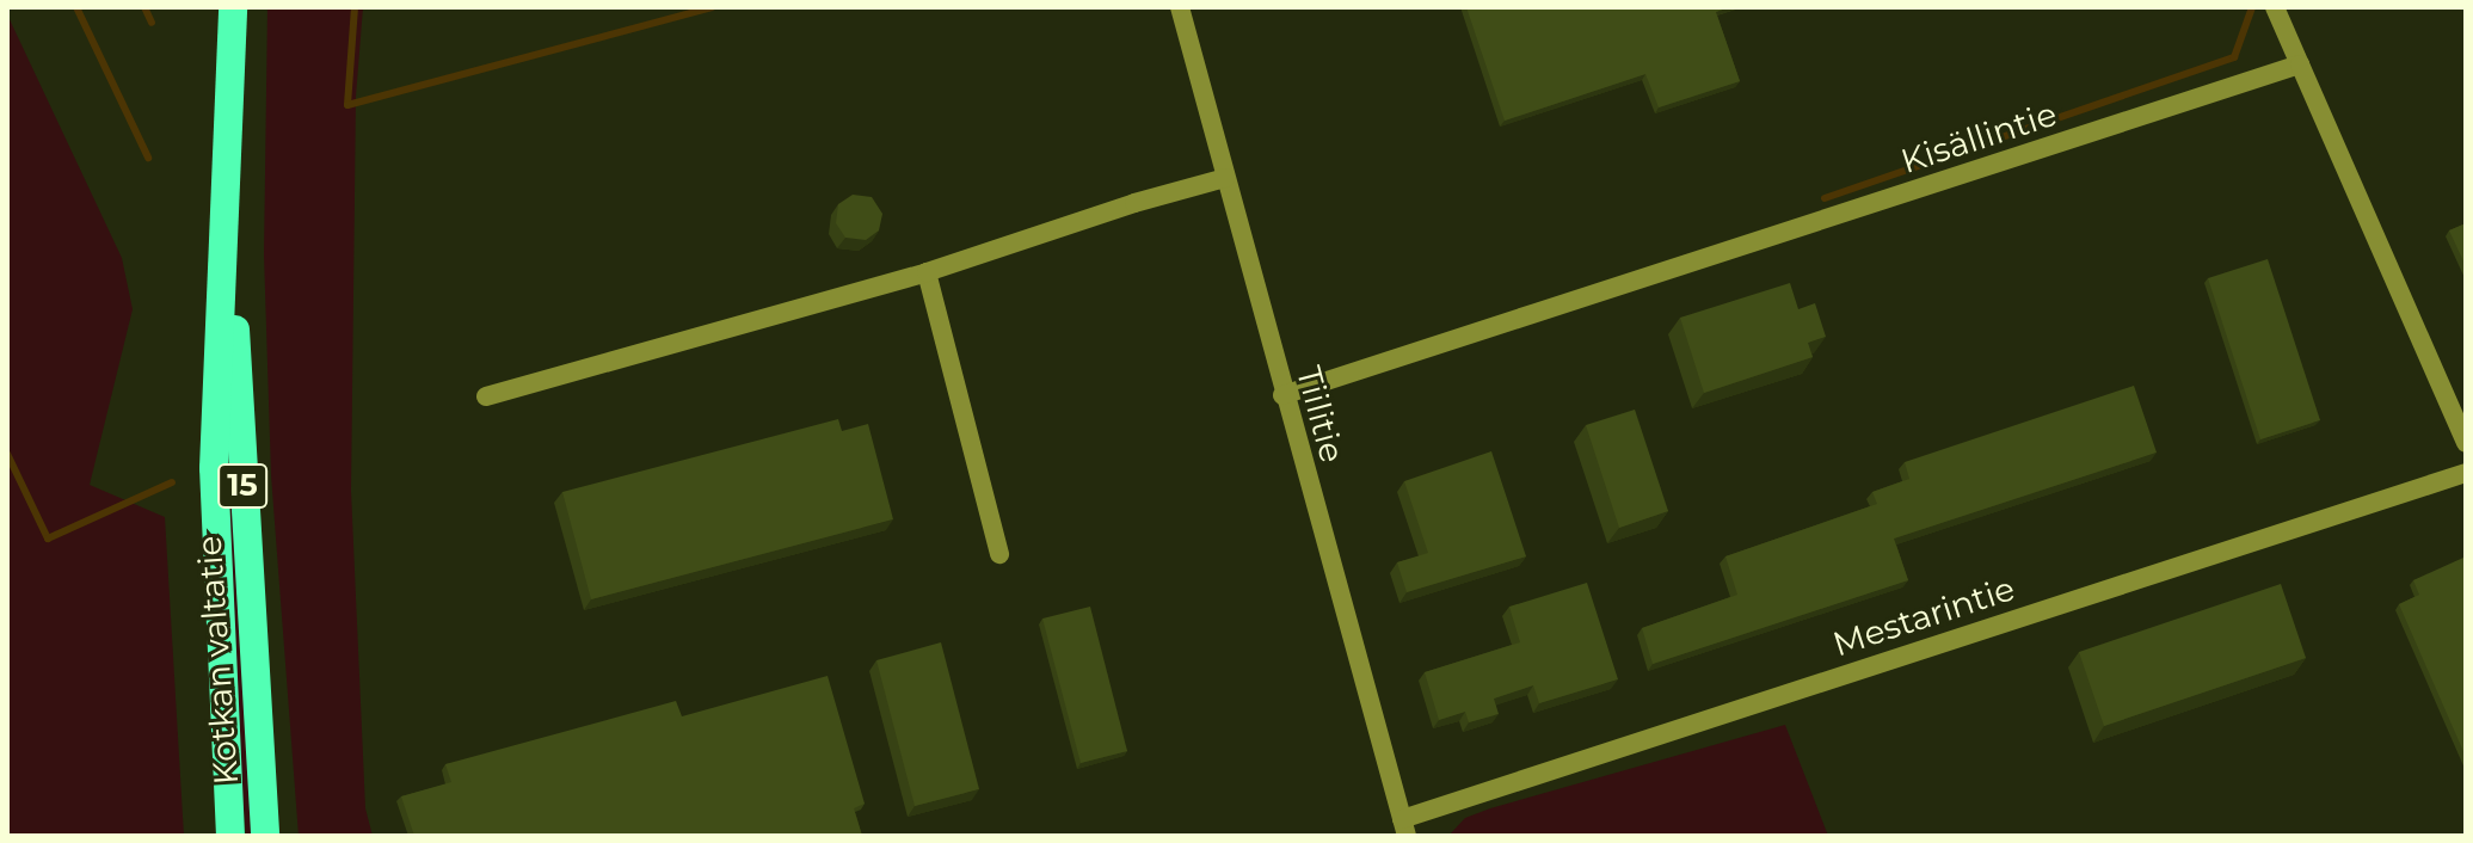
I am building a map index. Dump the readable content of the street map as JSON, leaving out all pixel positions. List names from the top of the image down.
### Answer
{
  "streets": {
    "highway": ["15", "Kotkan valtatie"],
    "street": ["Kisällintie", "Tiilitie", "Mestarintie"]
  },
  "crossings": [
    ["Kisällintie", "Tiilitie"],
    ["Tiilitie", "Mestarintie"]
  ]
}
